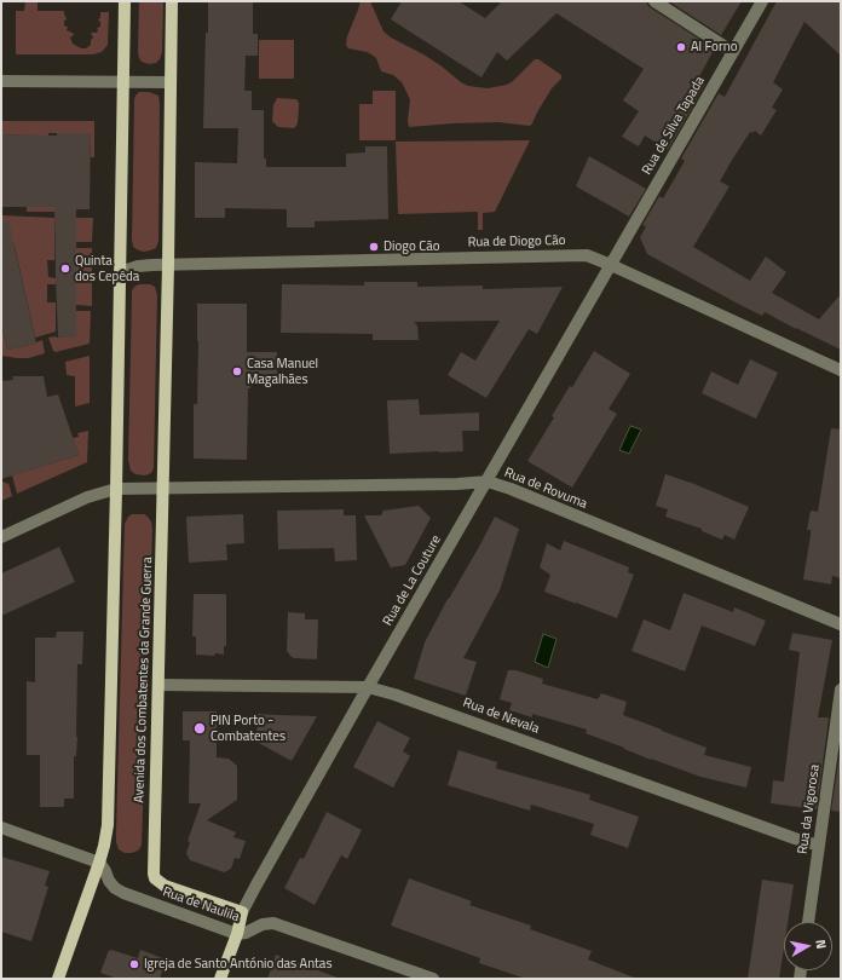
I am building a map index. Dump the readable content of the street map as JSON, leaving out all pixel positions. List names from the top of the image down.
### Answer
{
  "streets": {
    "main road": ["Avenida dos Combatentes da Grande Guerra", "Rua de Naulila"],
    "street": [
      "Rua de Silva Tapada",
      "Rua de Diogo Cão",
      "Rua de Rovuma",
      "Rua de La Couture",
      "Rua de Nevala",
      "Rua da Vigorosa"
    ]
  },
  "crossings": [
    ["Rua de Silva Tapada", "Rua de Diogo Cão"],
    ["Rua de Silva Tapada", "Rua de La Couture"],
    ["Rua de Diogo Cão", "Rua de La Couture"],
    ["Rua de Diogo Cão", "Avenida dos Combatentes da Grande Guerra"],
    ["Rua de Rovuma", "Rua de La Couture"],
    ["Rua de Rovuma", "Avenida dos Combatentes da Grande Guerra"],
    ["Rua de La Couture", "Rua de Nevala"],
    ["Rua de La Couture", "Rua de Naulila"],
    ["Avenida dos Combatentes da Grande Guerra", "Rua de Nevala"],
    ["Avenida dos Combatentes da Grande Guerra", "Rua de Naulila"],
    ["Rua de Nevala", "Rua da Vigorosa"]
  ],
  "places": [
    "Al Forno",
    "Diogo Cão",
    "Quinta dos Cepêda",
    "Casa Manuel Magalhães",
    "PIN Porto - Combatentes",
    "Igreja de Santo António das Antas"
  ],
  "north": "right"
}
